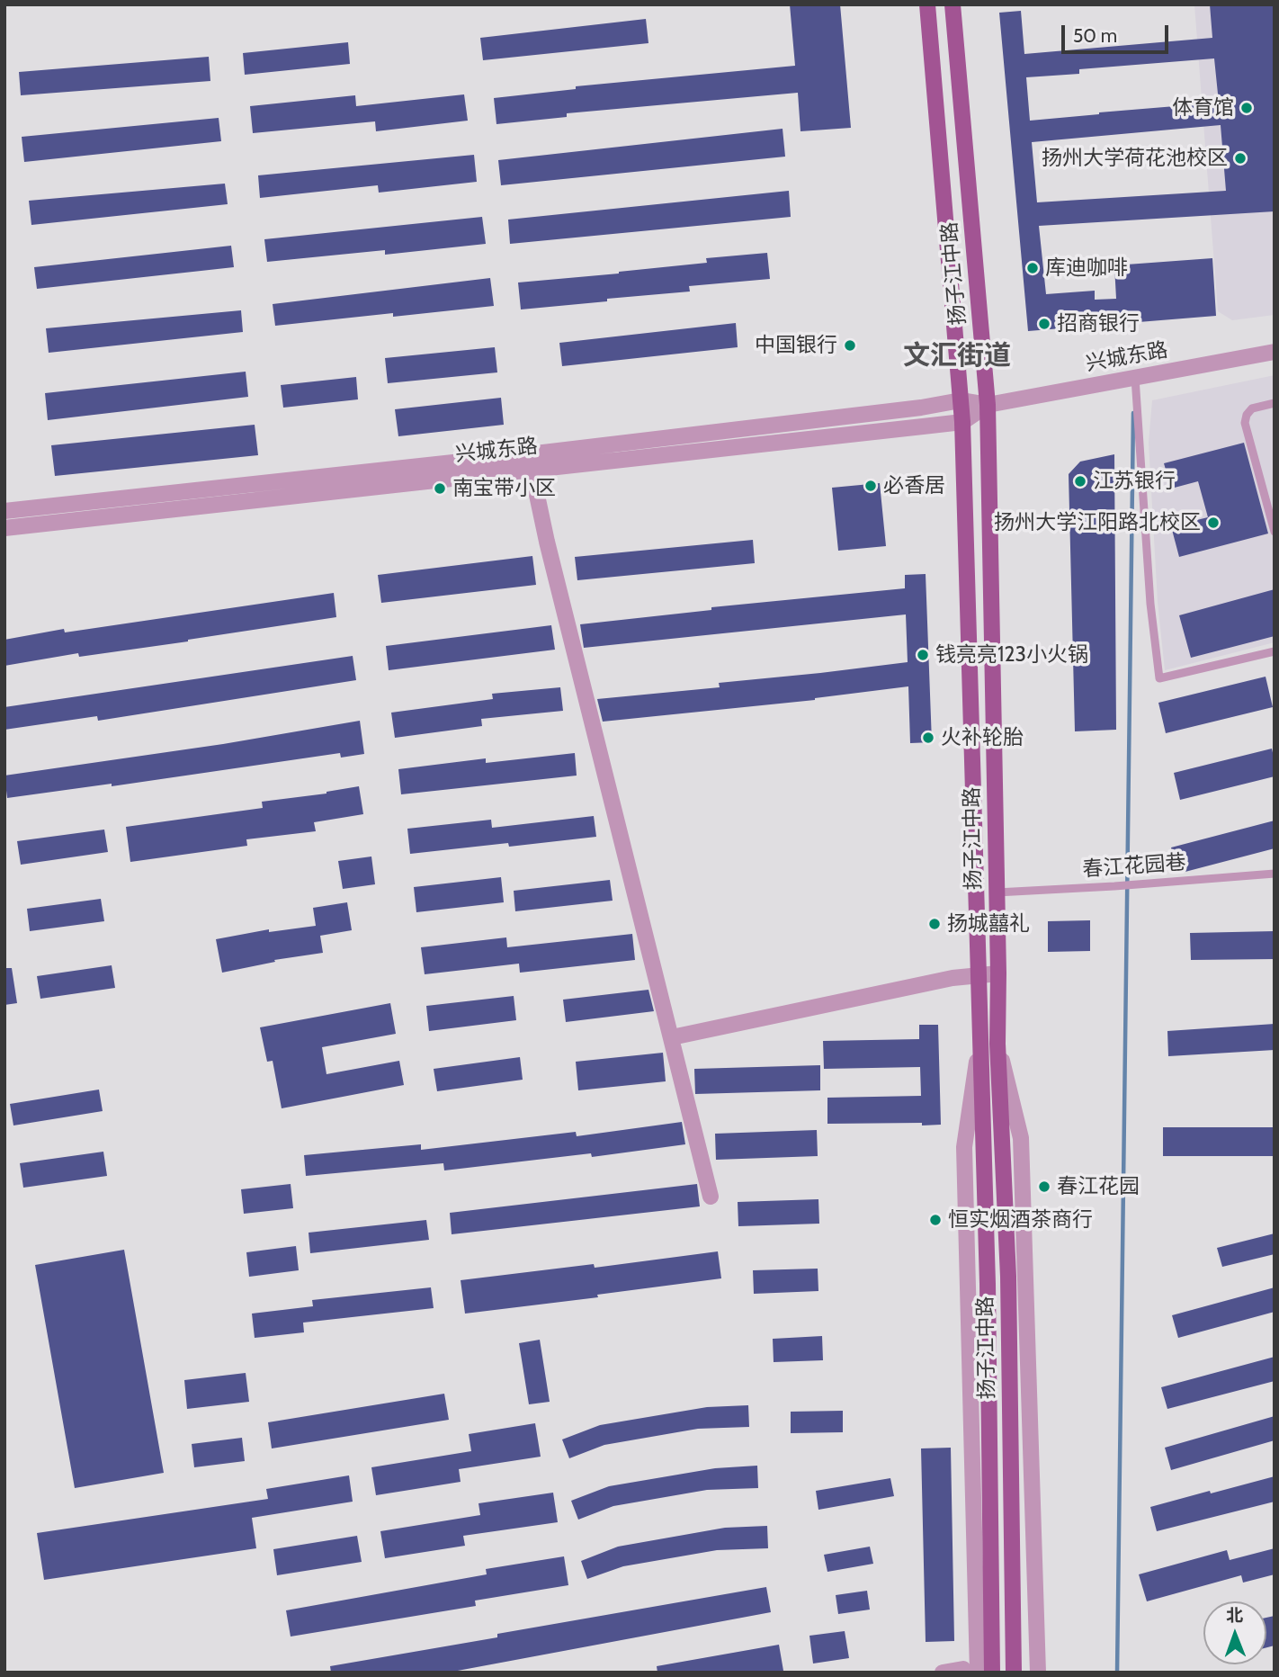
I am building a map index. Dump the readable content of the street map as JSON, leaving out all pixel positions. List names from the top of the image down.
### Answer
{
  "streets": {
    "main road": ["扬子江中路"],
    "street": ["兴城东路"],
    "lane": ["春江花园巷"]
  },
  "crossings": [
    ["扬子江中路", "兴城东路"],
    ["扬子江中路", "春江花园巷"]
  ],
  "districts": ["文汇街道"],
  "places": [
    "体育馆",
    "扬州大学荷花池校区",
    "库迪咖啡",
    "招商银行",
    "中国银行",
    "江苏银行",
    "必香居",
    "南宝带小区",
    "扬州大学江阳路北校区",
    "钱亮亮123小火锅",
    "火补轮胎",
    "扬城囍礼",
    "春江花园",
    "恒实烟酒茶商行"
  ],
  "scale_bar": "50 m",
  "north": "top"
}
